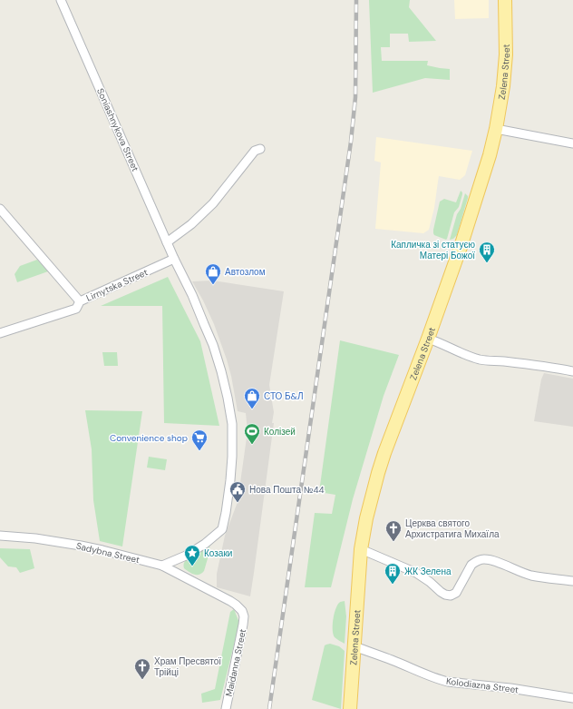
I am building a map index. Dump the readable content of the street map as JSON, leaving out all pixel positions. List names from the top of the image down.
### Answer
{
  "streets": {
    "main road": ["Zelena Street"],
    "street": [
      "Soniashnykova Street",
      "Lirnytska Street",
      "Sadybna Street",
      "Maidanna Street",
      "Kolodiazna Street"
    ]
  },
  "crossings": [
    ["Zelena Street", "Kolodiazna Street"],
    ["Soniashnykova Street", "Lirnytska Street"],
    ["Soniashnykova Street", "Sadybna Street"],
    ["Sadybna Street", "Maidanna Street"]
  ],
  "places": {
    "building": ["Капличка зі статуєю Матері Божої", "ЖК Зелена"],
    "shop": ["Автозлом", "СТО Б&Л"],
    "sports": ["Колізей"],
    "supermarket": ["Convenience shop"],
    "public building": ["Нова Пошта №44"],
    "church": ["Церква святого Архистратига Михаїла", "Храм Пресвятої Трійці"],
    "place": ["Козаки"]
  }
}
